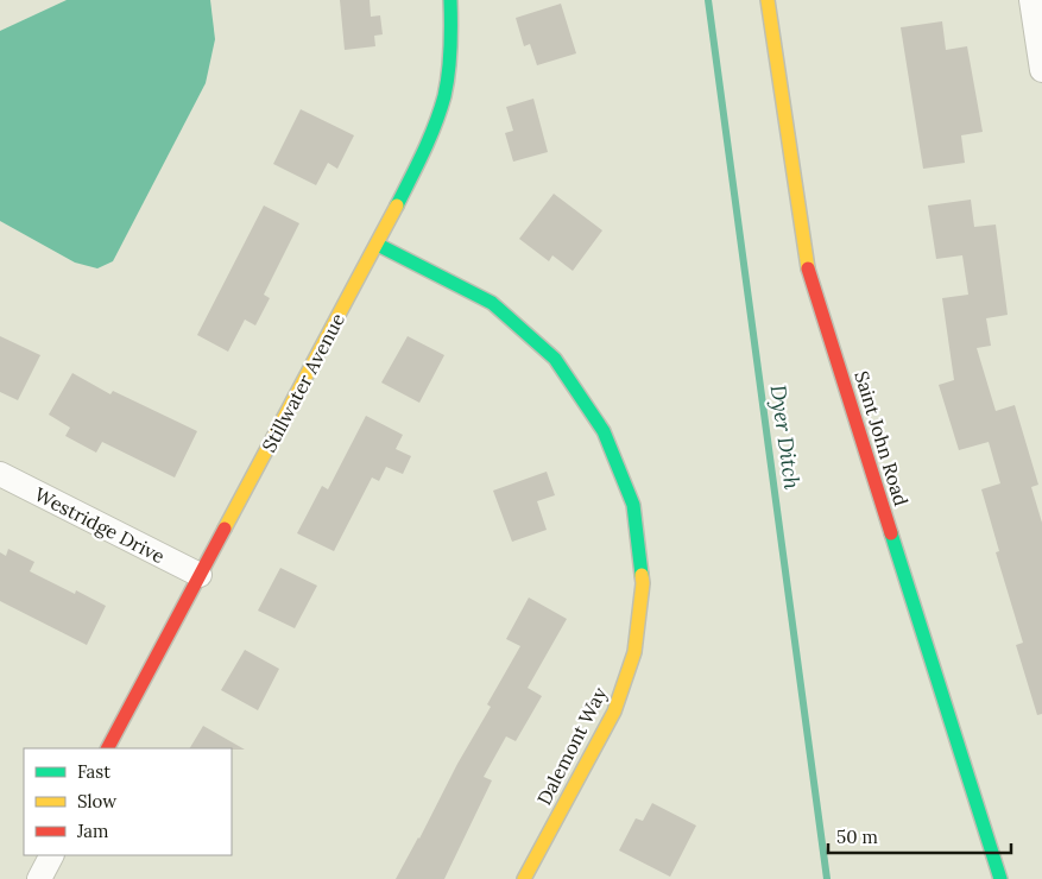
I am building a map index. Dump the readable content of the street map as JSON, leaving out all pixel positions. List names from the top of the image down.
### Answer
{
  "streets": {
    "street": [
      "Stillwater Avenue",
      "Saint John Road",
      "Westridge Drive",
      "Dalemont Way"
    ]
  },
  "crossings": [
    ["Stillwater Avenue", "Westridge Drive"],
    ["Stillwater Avenue", "Dalemont Way"]
  ],
  "water": ["Dyer Ditch"],
  "legend": ["Fast", "Slow", "Jam"],
  "scale_bar": "50 m"
}
